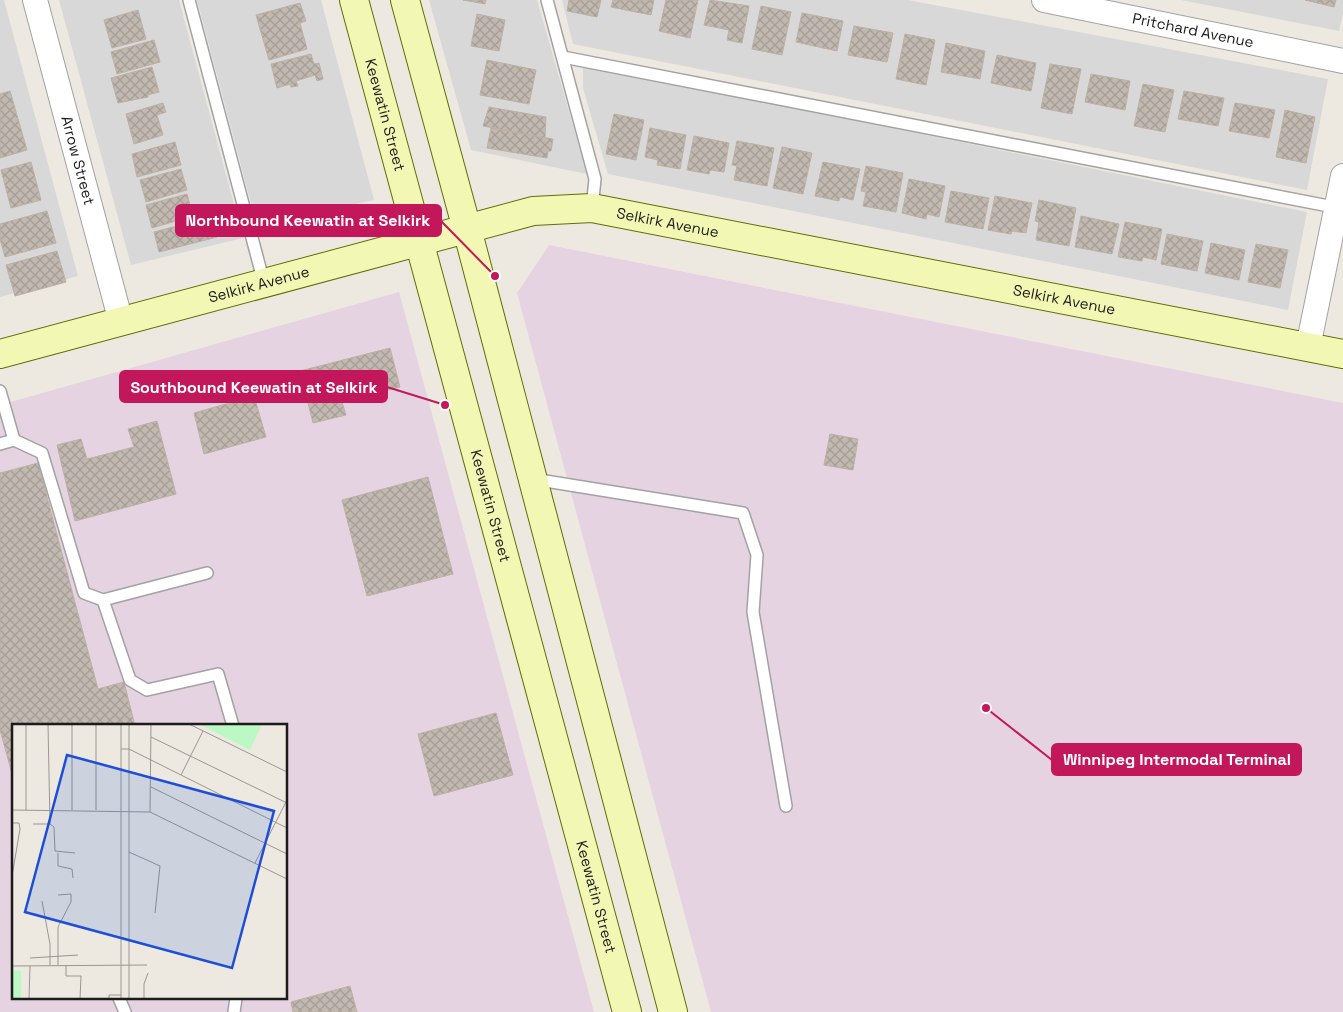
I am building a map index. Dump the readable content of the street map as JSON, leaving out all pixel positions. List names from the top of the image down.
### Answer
{
  "streets": {
    "main road": ["Keewatin Street", "Selkirk Avenue"],
    "street": ["Pritchard Avenue", "Arrow Street"]
  },
  "crossings": [
    ["Keewatin Street", "Selkirk Avenue"],
    ["Arrow Street", "Selkirk Avenue"]
  ],
  "places": ["Northbound Keewatin at Selkirk", "Southbound Keewatin at Selkirk", "Winnipeg Intermodal Terminal"]
}
